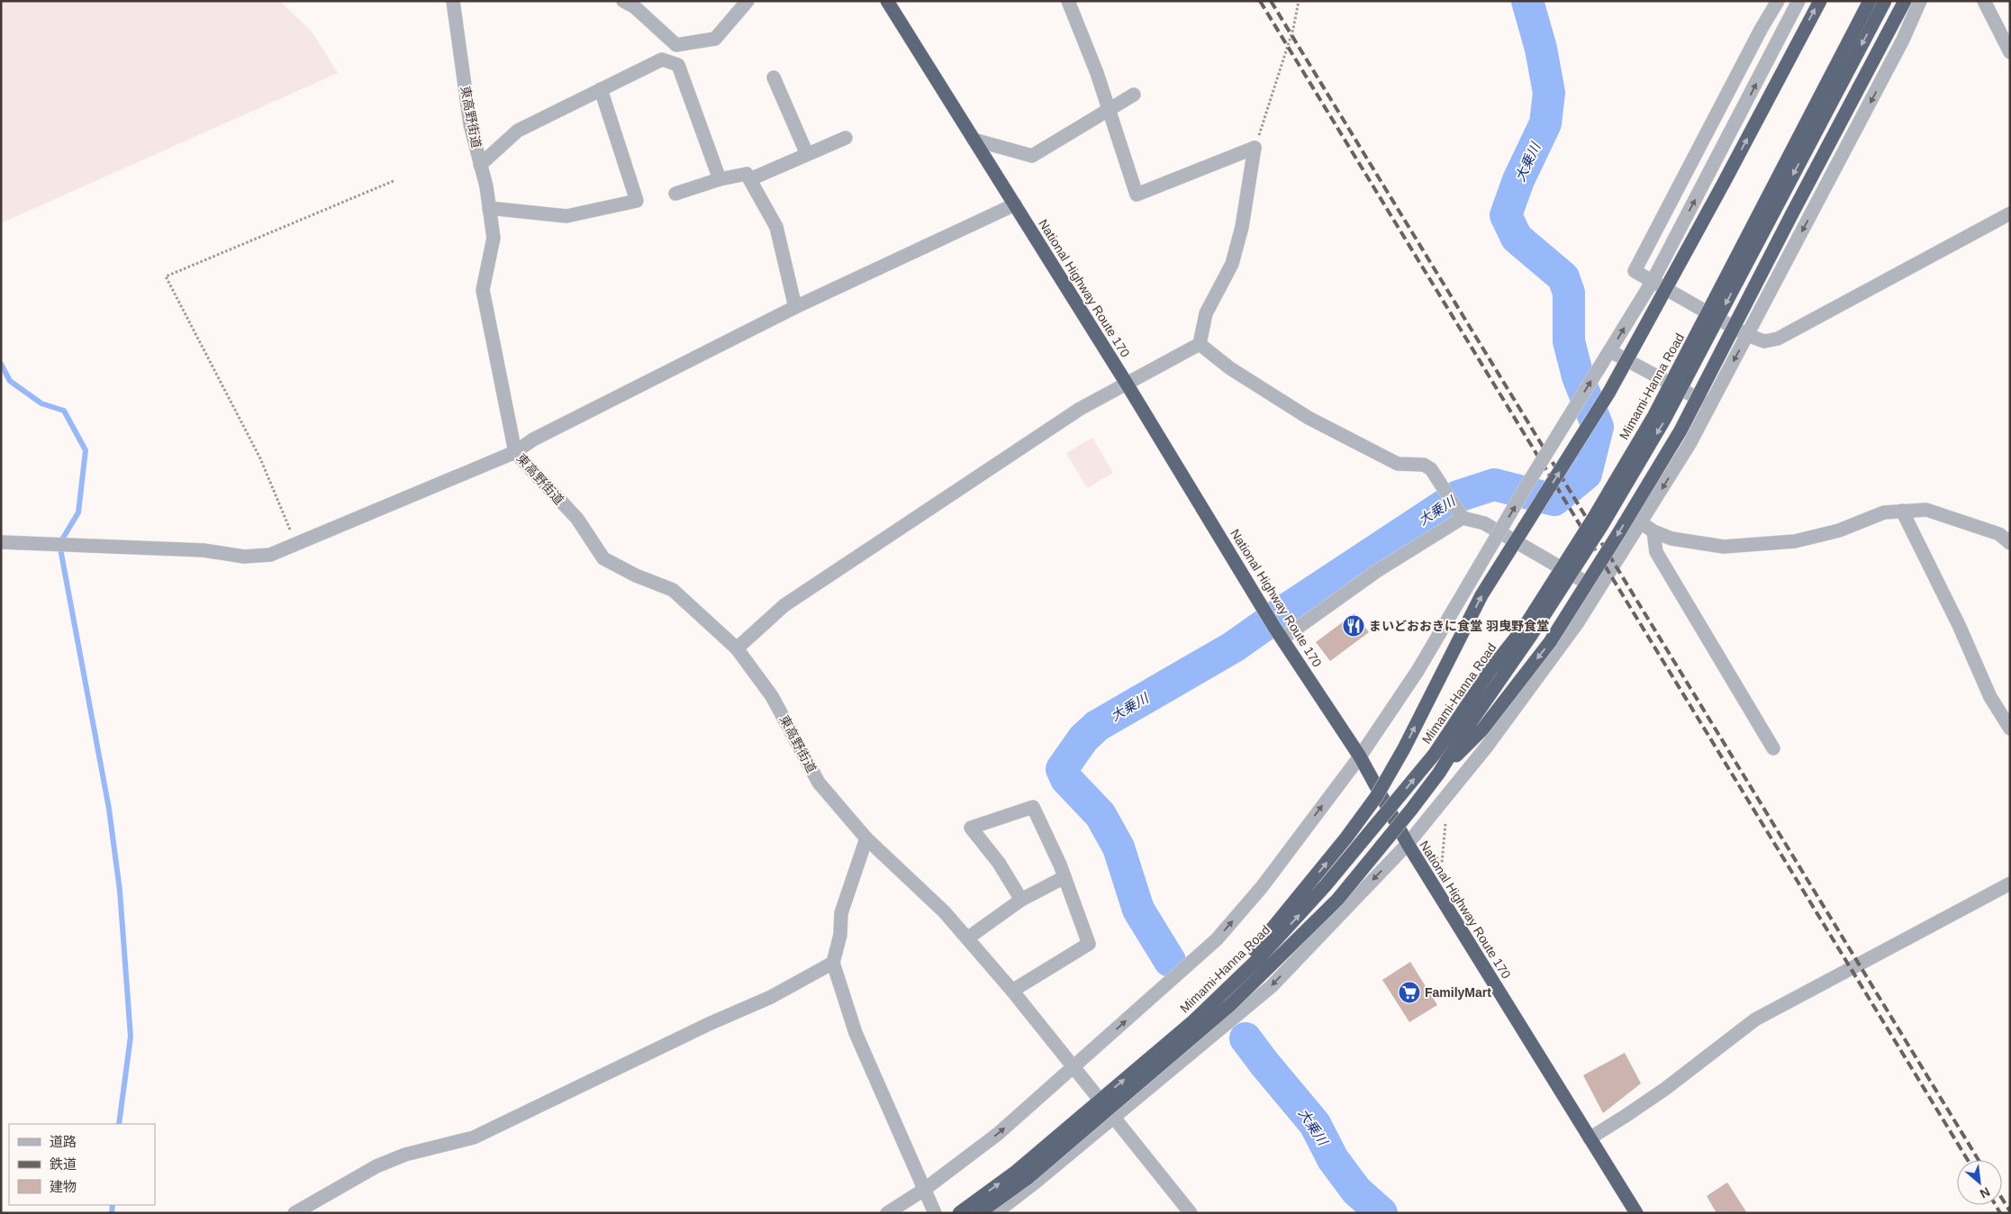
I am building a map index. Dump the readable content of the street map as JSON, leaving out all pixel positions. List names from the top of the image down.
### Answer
{
  "streets": {
    "highway": ["National Highway Route 170", "Mimami-Hanna Road"],
    "street": ["東高野街道"]
  },
  "water": ["大乗川"],
  "places": {
    "restaurant": ["まいどおおきに食堂 羽曳野食堂"],
    "supermarket": ["FamilyMart"]
  },
  "legend": ["道路", "鉄道", "建物"],
  "north": "bottom right"
}
